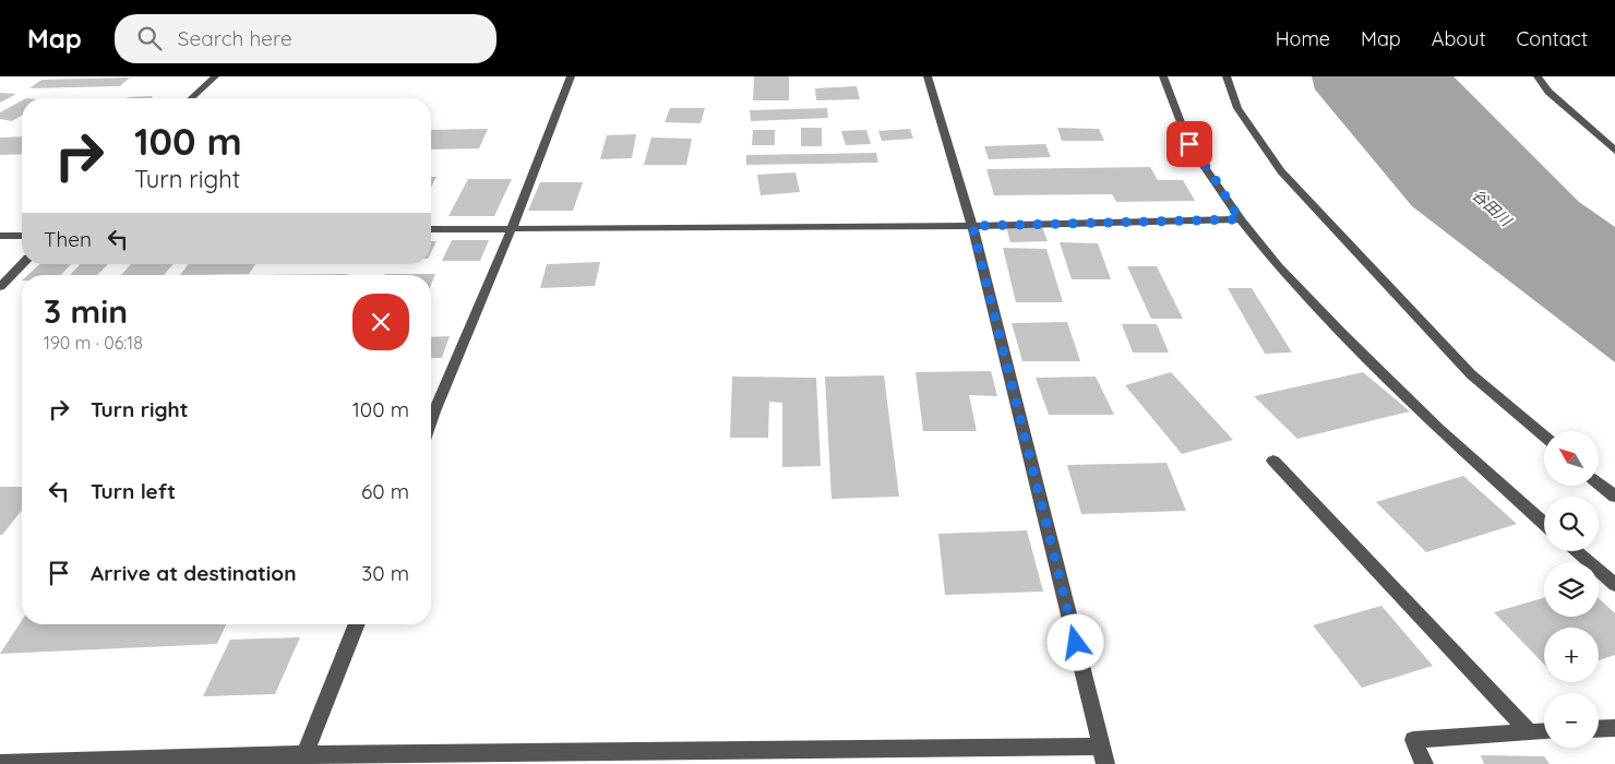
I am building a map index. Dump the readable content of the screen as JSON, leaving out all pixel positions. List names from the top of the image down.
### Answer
{
  "water": ["谷田川"],
  "north": "top left",
  "page": {
    "header": "Map",
    "search": "Search here",
    "nav": [
      "Home",
      "Map",
      "About",
      "Contact"
    ],
    "turn": ["100 m", "Turn right"],
    "then": "Then",
    "heading": ["3 min", "190 m · 06:18"],
    "list": [
      {
        "name": "Turn right",
        "value": "100 m"
      },
      {
        "name": "Turn left",
        "value": "60 m"
      },
      {
        "name": "Arrive at destination",
        "value": "30 m"
      }
    ],
    "map_buttons": ["+", "−"]
  }
}
